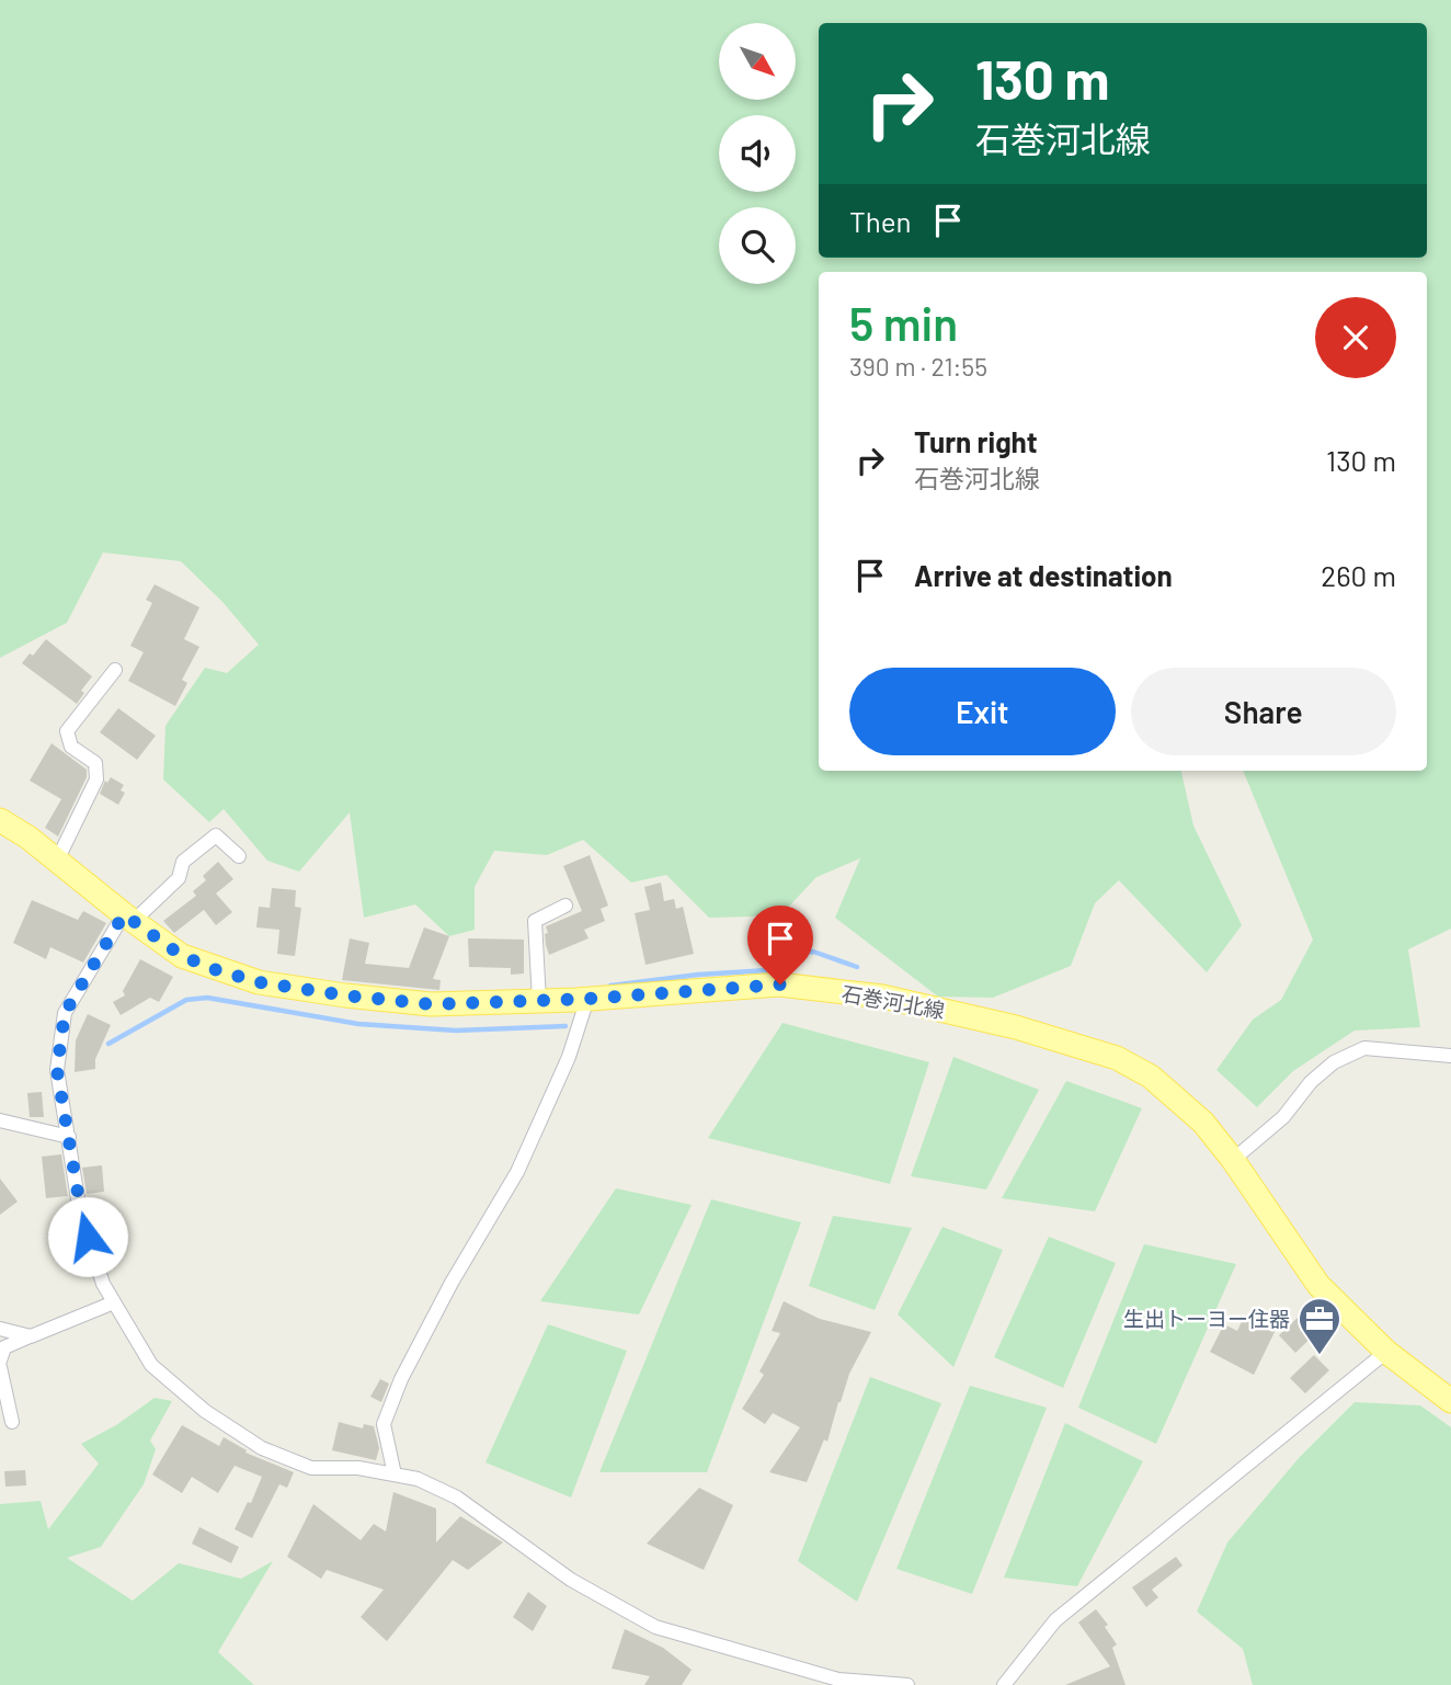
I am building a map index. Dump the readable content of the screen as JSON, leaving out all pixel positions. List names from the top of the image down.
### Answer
{
  "streets": {
    "main road": ["石巻河北線"]
  },
  "places": {
    "office": ["生出トーヨー住器"]
  },
  "north": "bottom right",
  "page": {
    "turn": ["130 m", "石巻河北線"],
    "then": "Then",
    "heading": ["5 min", "390 m · 21:55"],
    "list": [
      {
        "name": "Turn right",
        "note": "石巻河北線",
        "value": "130 m"
      },
      {
        "name": "Arrive at destination",
        "value": "260 m"
      }
    ],
    "buttons": ["Exit", "Share"]
  }
}
